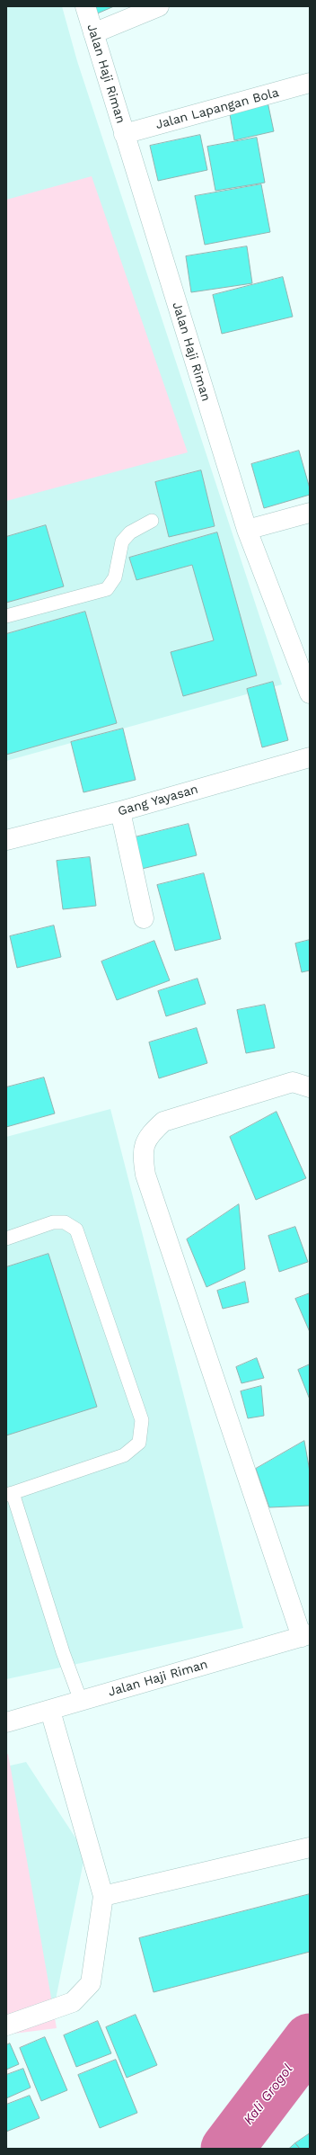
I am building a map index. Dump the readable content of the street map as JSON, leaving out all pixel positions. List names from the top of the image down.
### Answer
{
  "streets": {
    "street": ["Jalan Haji Riman", "Jalan Lapangan Bola", "Gang Yayasan"]
  },
  "crossings": [
    ["Jalan Haji Riman", "Jalan Lapangan Bola"]
  ],
  "water": ["Kali Grogol"]
}
